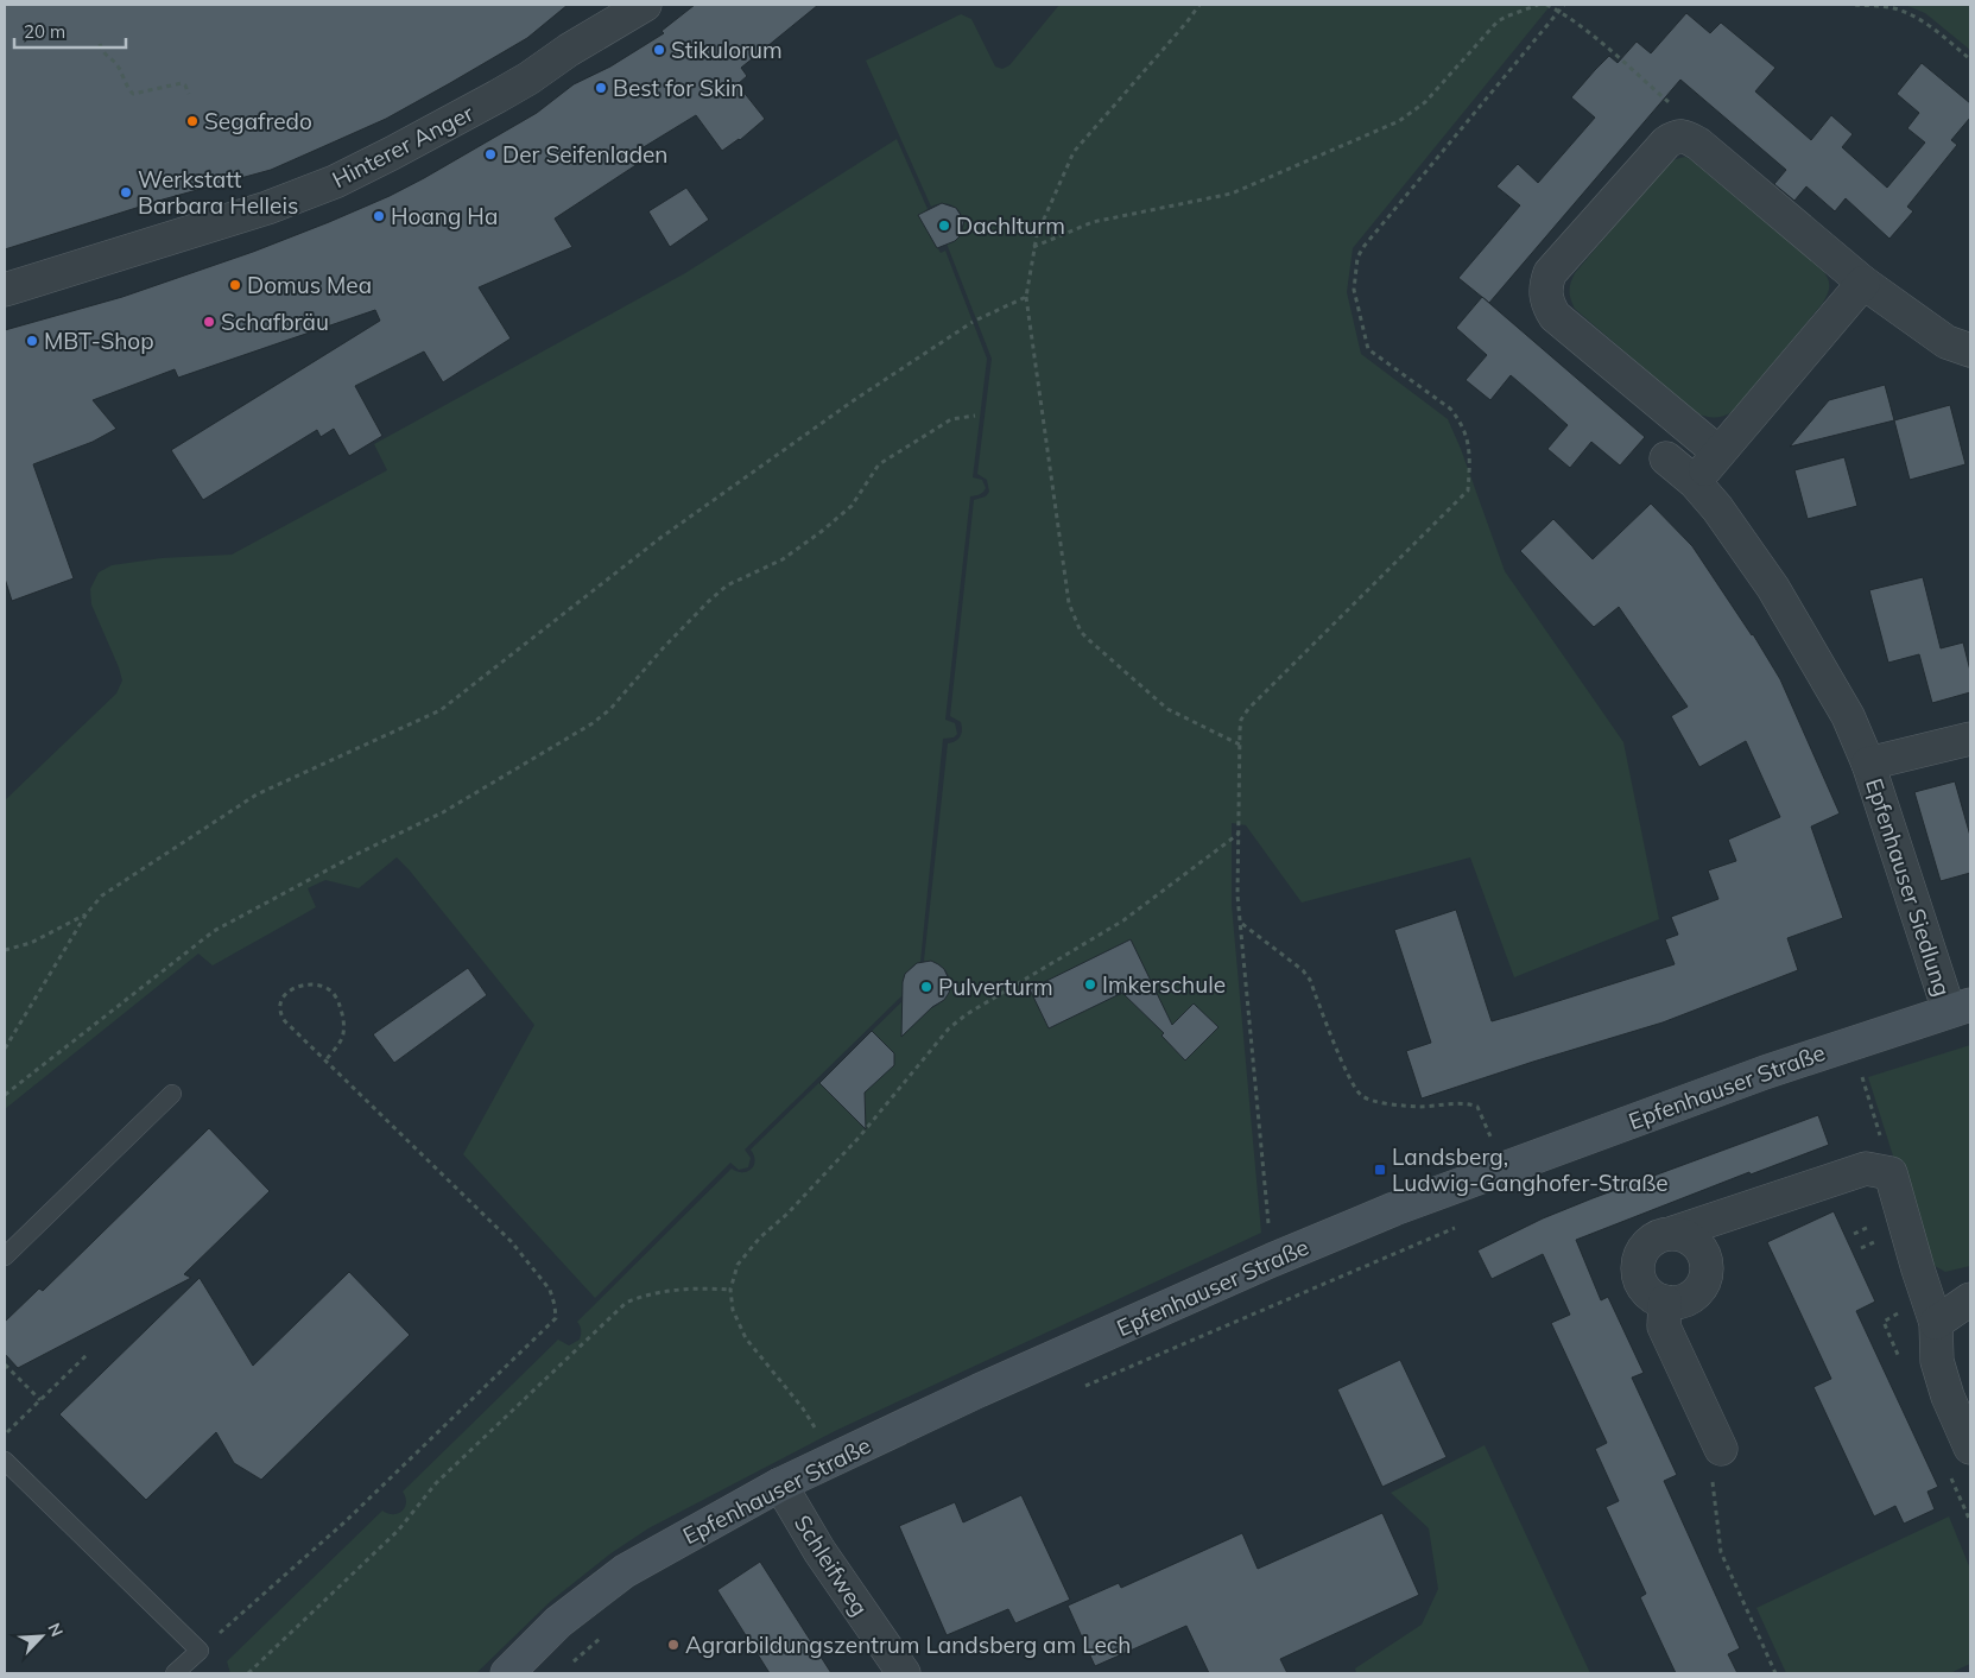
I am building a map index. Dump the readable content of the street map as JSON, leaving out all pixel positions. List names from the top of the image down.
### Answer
{
  "streets": {
    "main road": ["Epfenhauser Straße"],
    "street": ["Hinterer Anger", "Epfenhauser Siedlung", "Schleifweg"]
  },
  "crossings": [
    ["Epfenhauser Siedlung", "Epfenhauser Straße"],
    ["Epfenhauser Straße", "Schleifweg"]
  ],
  "places": {
    "other": [
      "Stikulorum",
      "Best for Skin",
      "Segafredo",
      "Der Seifenladen",
      "Werkstatt Barbara Helleis",
      "Hoang Ha",
      "Dachlturm",
      "Domus Mea",
      "Schafbräu",
      "MBT-Shop",
      "Imkerschule",
      "Pulverturm",
      "Agrarbildungszentrum Landsberg am Lech"
    ],
    "transit": ["Landsberg, Ludwig-Ganghofer-Straße"]
  },
  "scale_bar": "20 m",
  "north": "top right"
}
